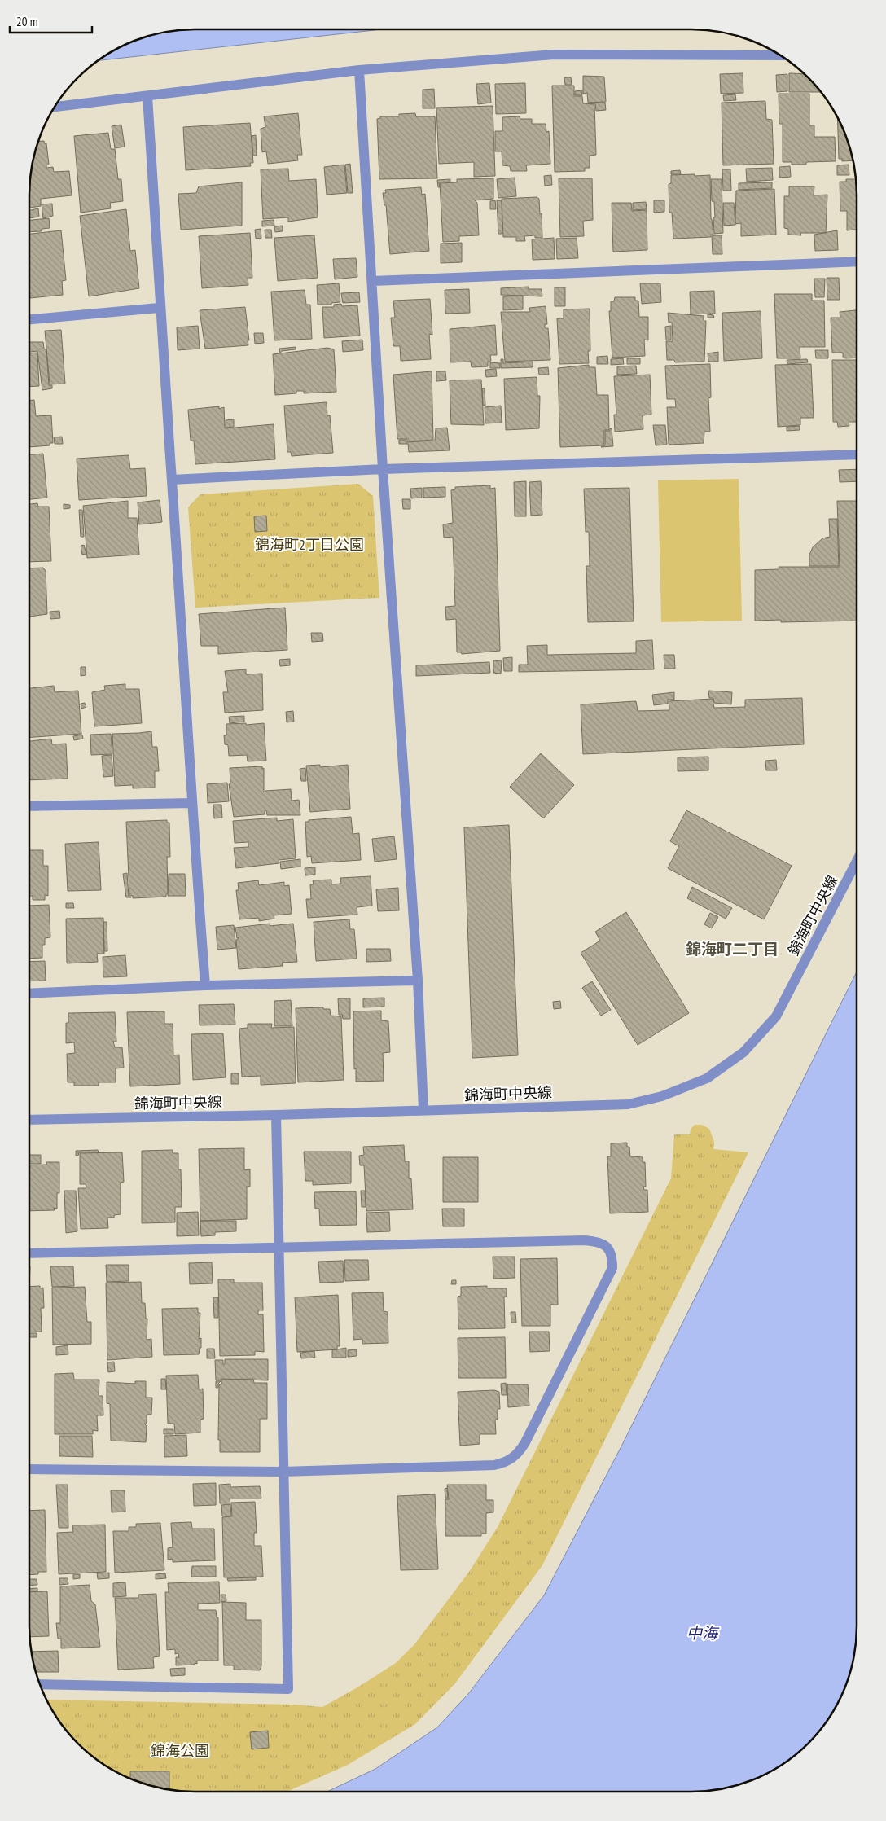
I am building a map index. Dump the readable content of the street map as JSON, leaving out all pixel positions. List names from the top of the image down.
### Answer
{
  "streets": {
    "street": ["錦海町中央線"]
  },
  "districts": ["錦海町二丁目"],
  "water": ["中海"],
  "parks": ["錦海町2丁目公園", "錦海公園"],
  "scale_bar": "20 m"
}
